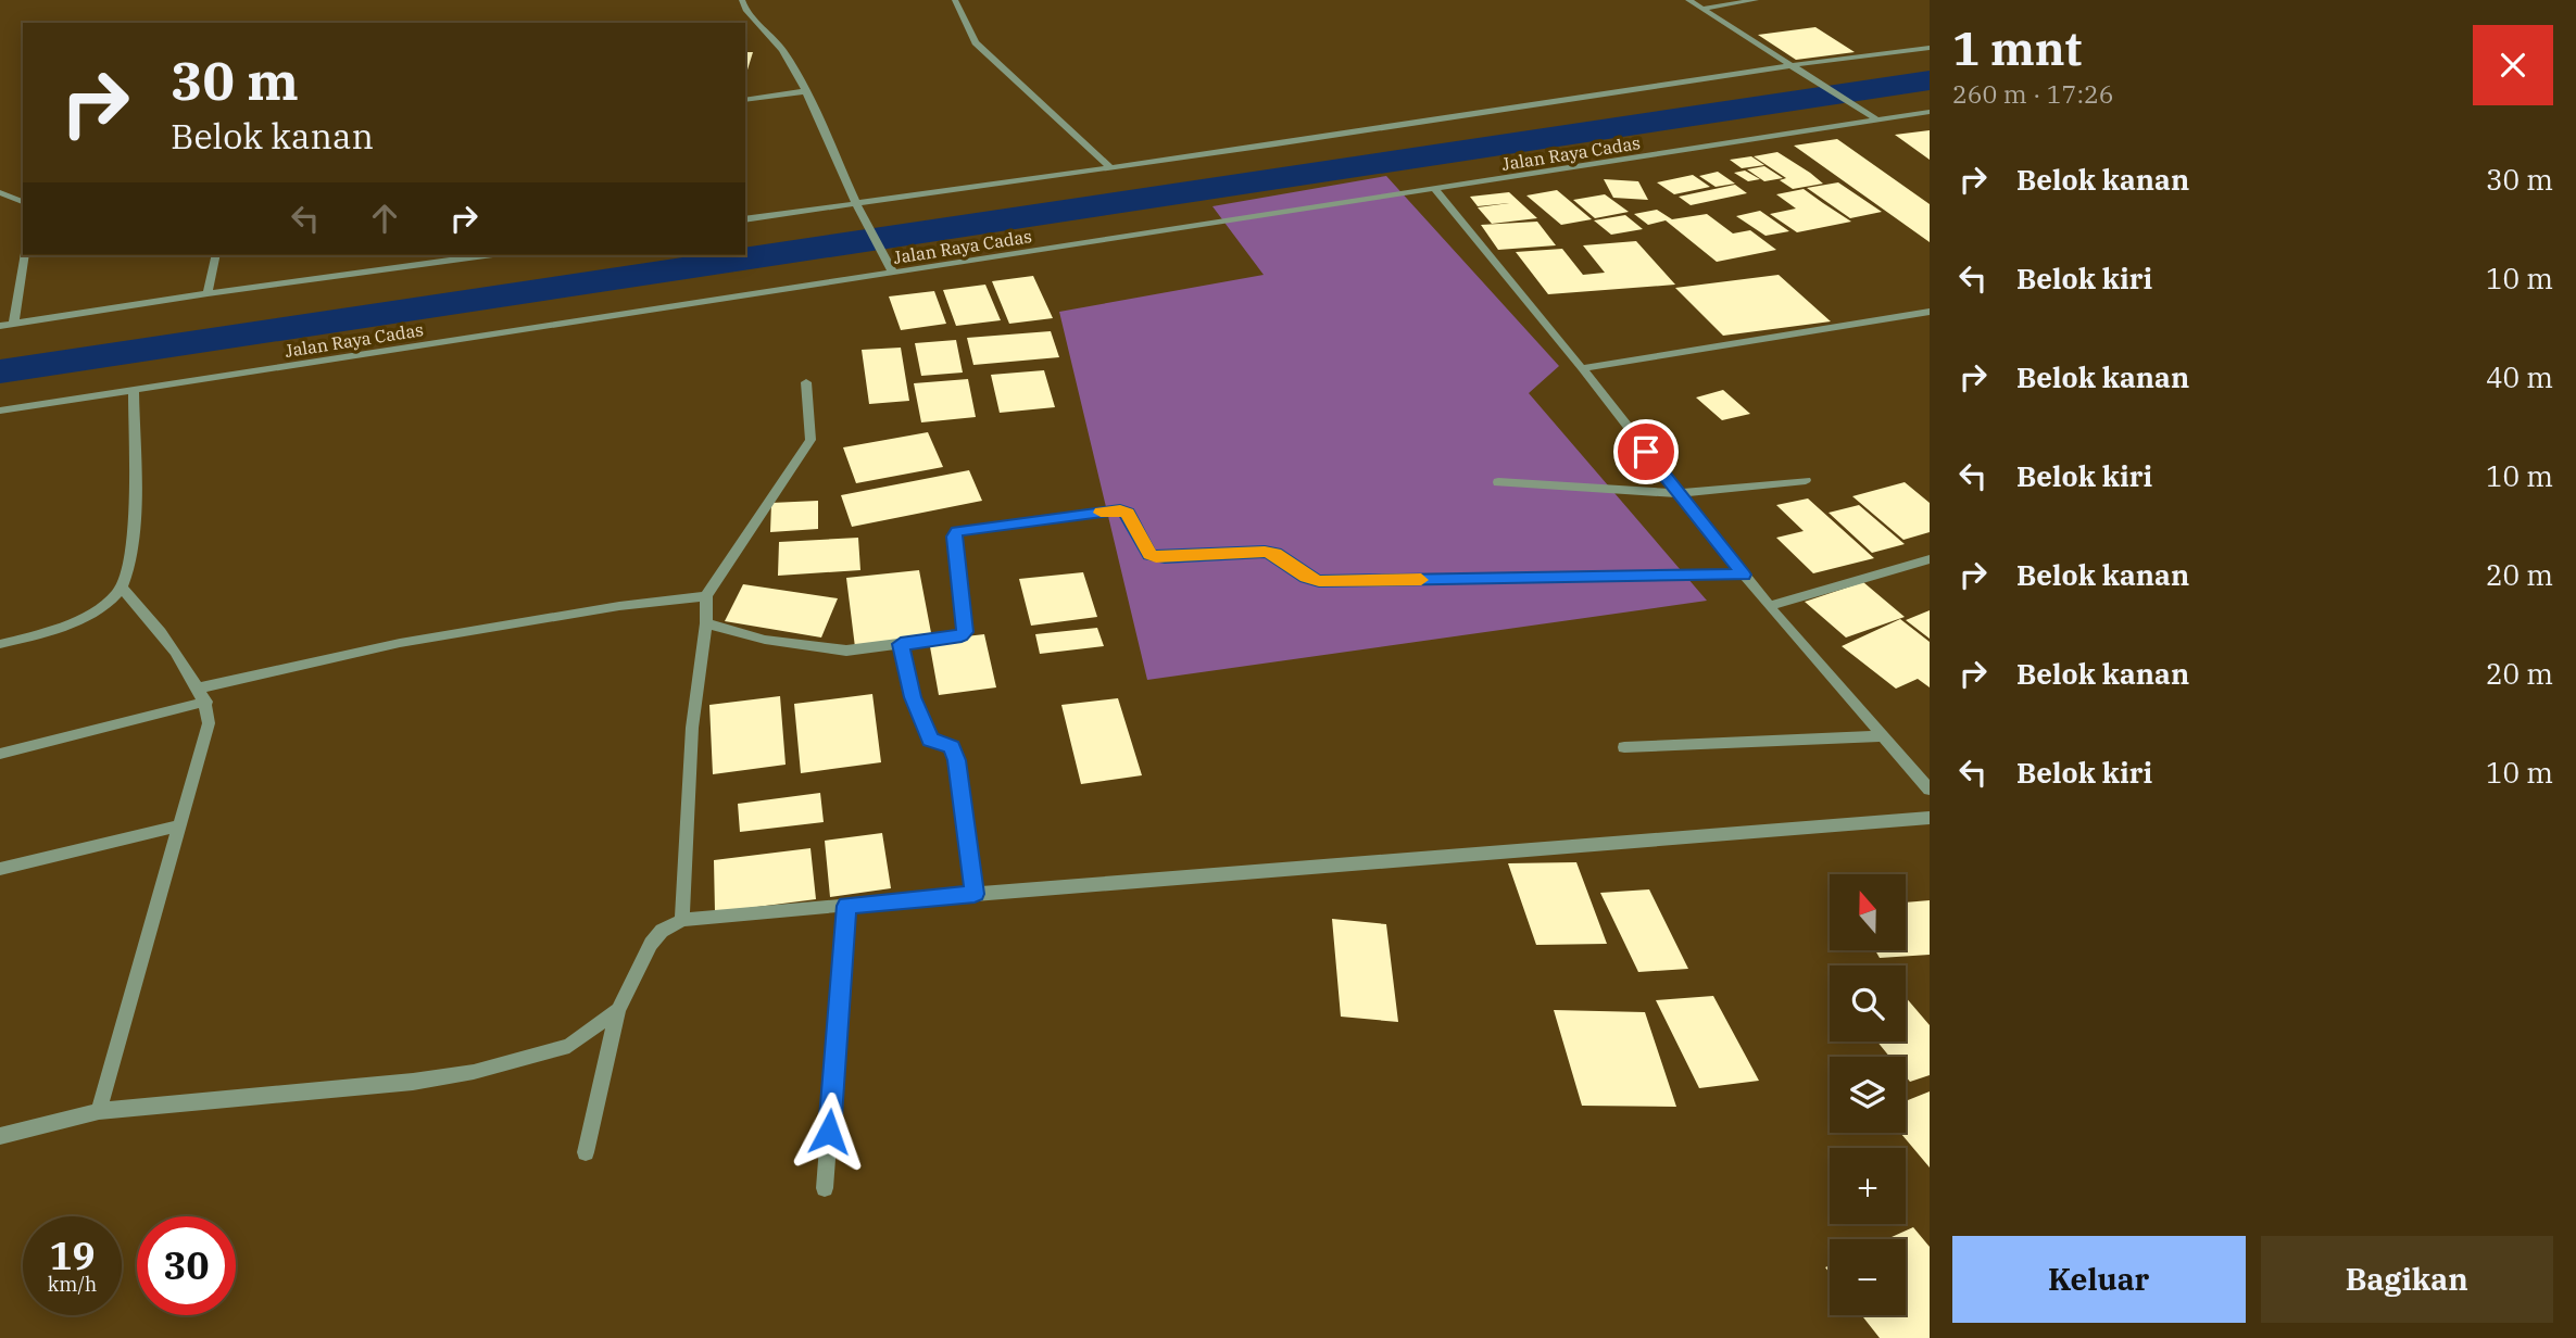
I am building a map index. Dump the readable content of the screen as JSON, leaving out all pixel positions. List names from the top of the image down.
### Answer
{
  "streets": {
    "street": ["Jalan Raya Cadas"]
  },
  "north": "top",
  "page": {
    "heading": ["1 mnt", "260 m · 17:26"],
    "turn": ["30 m", "Belok kanan"],
    "list": [
      {
        "name": "Belok kanan",
        "value": "30 m"
      },
      {
        "name": "Belok kiri",
        "value": "10 m"
      },
      {
        "name": "Belok kanan",
        "value": "40 m"
      },
      {
        "name": "Belok kiri",
        "value": "10 m"
      },
      {
        "name": "Belok kanan",
        "value": "20 m"
      },
      {
        "name": "Belok kanan",
        "value": "20 m"
      },
      {
        "name": "Belok kiri",
        "value": "10 m"
      }
    ],
    "map_buttons": ["+", "−"],
    "speed": "19 km/h",
    "limit": "30",
    "buttons": ["Keluar", "Bagikan"]
  }
}
